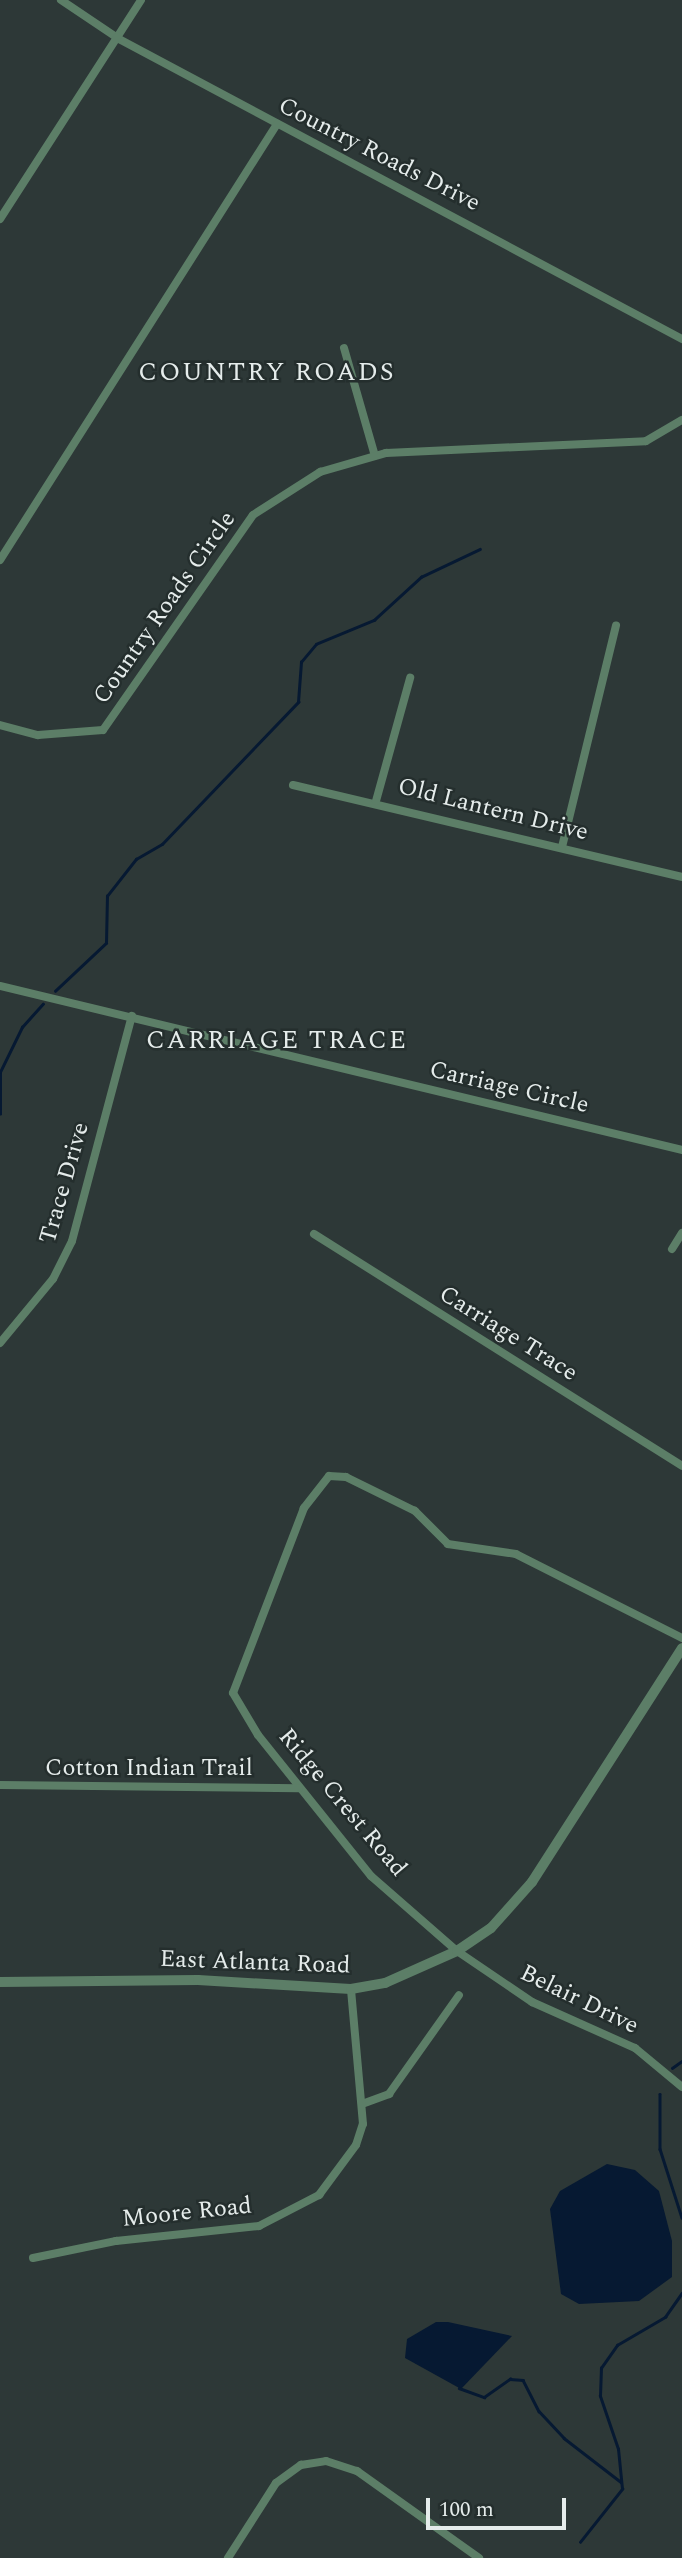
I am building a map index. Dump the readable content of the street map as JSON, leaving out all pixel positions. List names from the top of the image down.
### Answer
{
  "streets": {
    "street": [
      "Country Roads Drive",
      "Country Roads Circle",
      "Old Lantern Drive",
      "Carriage Circle",
      "Trace Drive",
      "Carriage Trace",
      "Cotton Indian Trail",
      "Ridge Crest Road",
      "East Atlanta Road",
      "Belair Drive",
      "Moore Road"
    ]
  },
  "crossings": [
    ["Carriage Circle", "Trace Drive"],
    ["Cotton Indian Trail", "Ridge Crest Road"],
    ["Ridge Crest Road", "East Atlanta Road"],
    ["Ridge Crest Road", "Belair Drive"],
    ["East Atlanta Road", "Belair Drive"],
    ["East Atlanta Road", "Moore Road"]
  ],
  "districts": ["COUNTRY ROADS", "CARRIAGE TRACE"],
  "scale_bar": "100 m"
}
